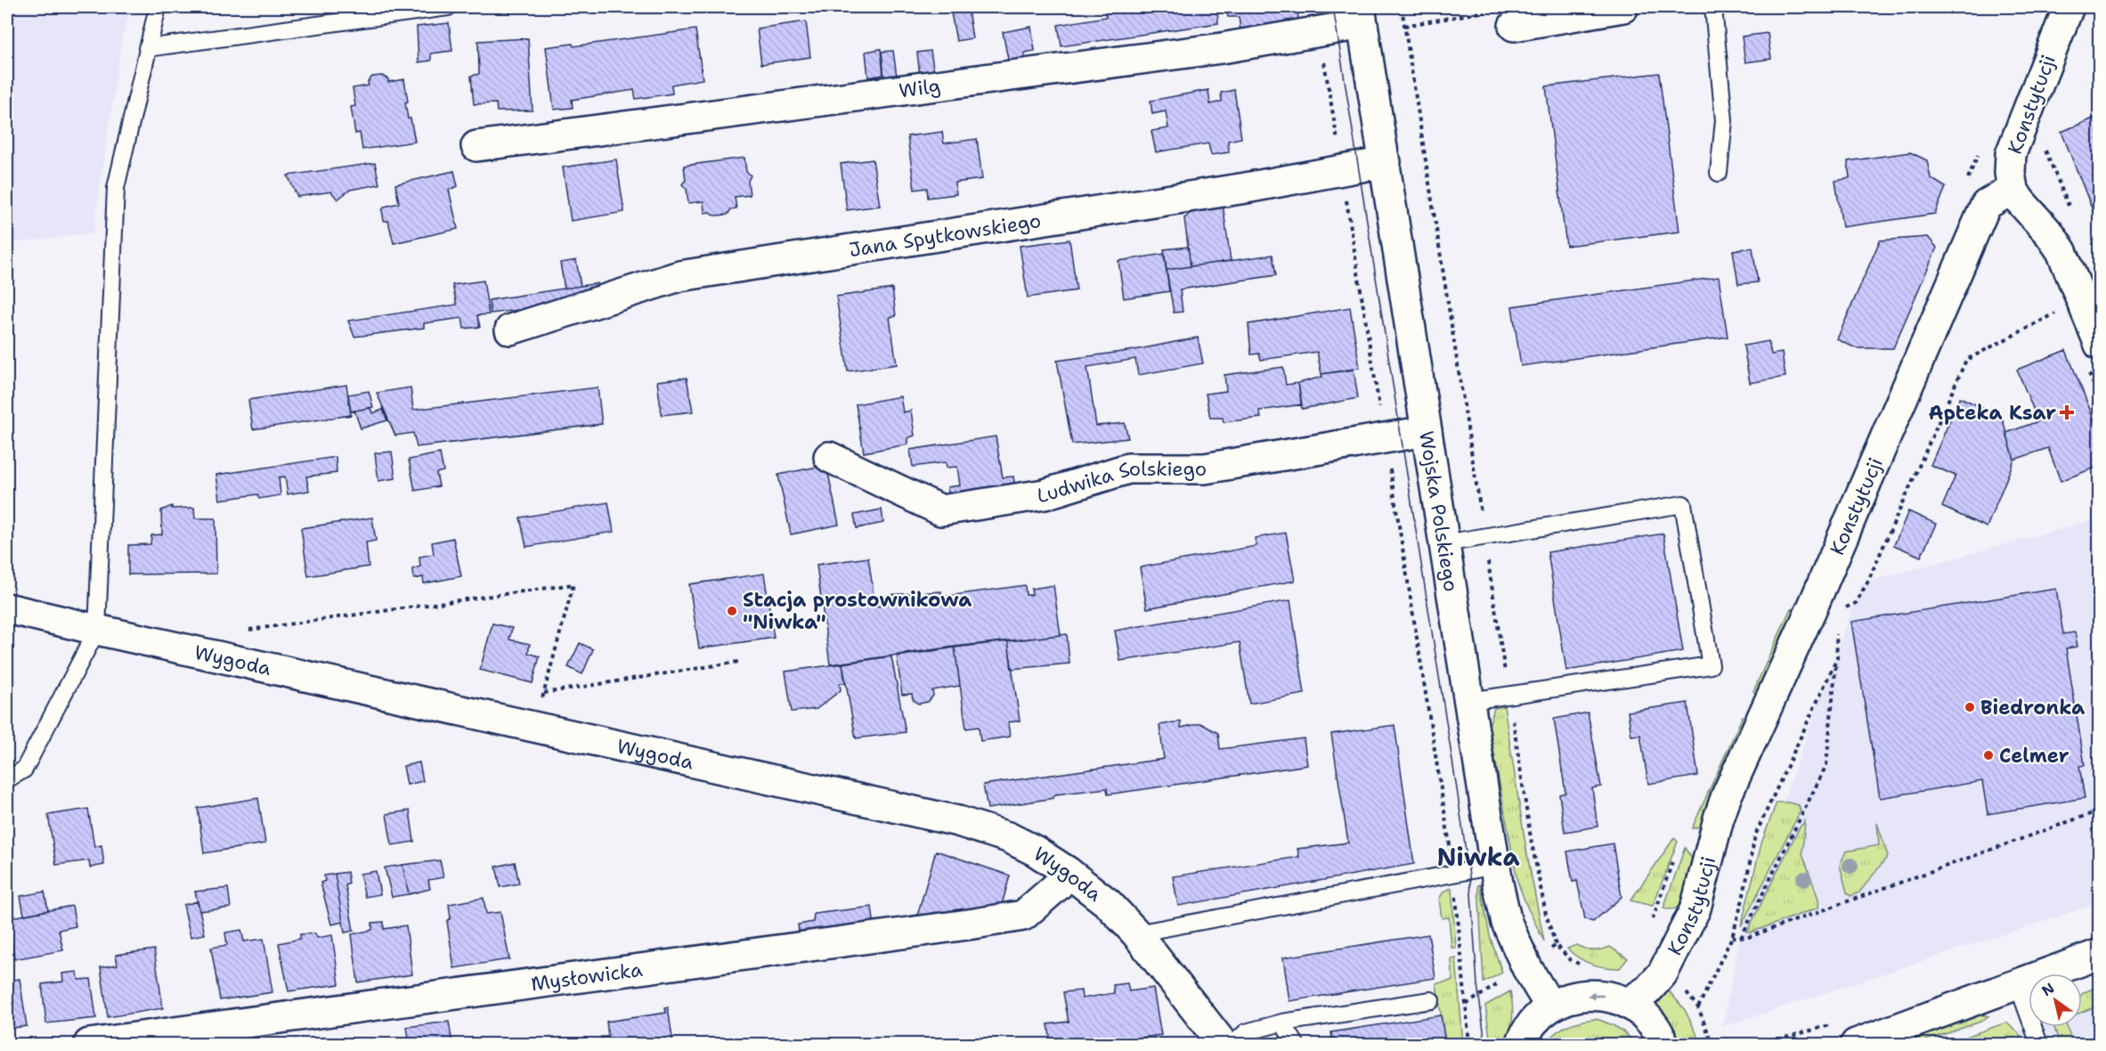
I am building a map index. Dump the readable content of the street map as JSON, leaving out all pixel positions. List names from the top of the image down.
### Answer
{
  "streets": {
    "street": [
      "Wilg",
      "Konstytucji",
      "Jana Spytkowskiego",
      "Ludwika Solskiego",
      "Wojska Polskiego",
      "Wygoda",
      "Mysłowicka"
    ]
  },
  "crossings": [
    ["Wilg", "Wojska Polskiego"],
    ["Jana Spytkowskiego", "Wojska Polskiego"],
    ["Ludwika Solskiego", "Wojska Polskiego"],
    ["Wygoda", "Mysłowicka"]
  ],
  "districts": ["Niwka"],
  "places": {
    "health": ["Apteka Ksar"],
    "other": ["Stacja prostownikowa \"Niwka\"", "Biedronka", "Celmer"]
  },
  "north": "top left"
}
